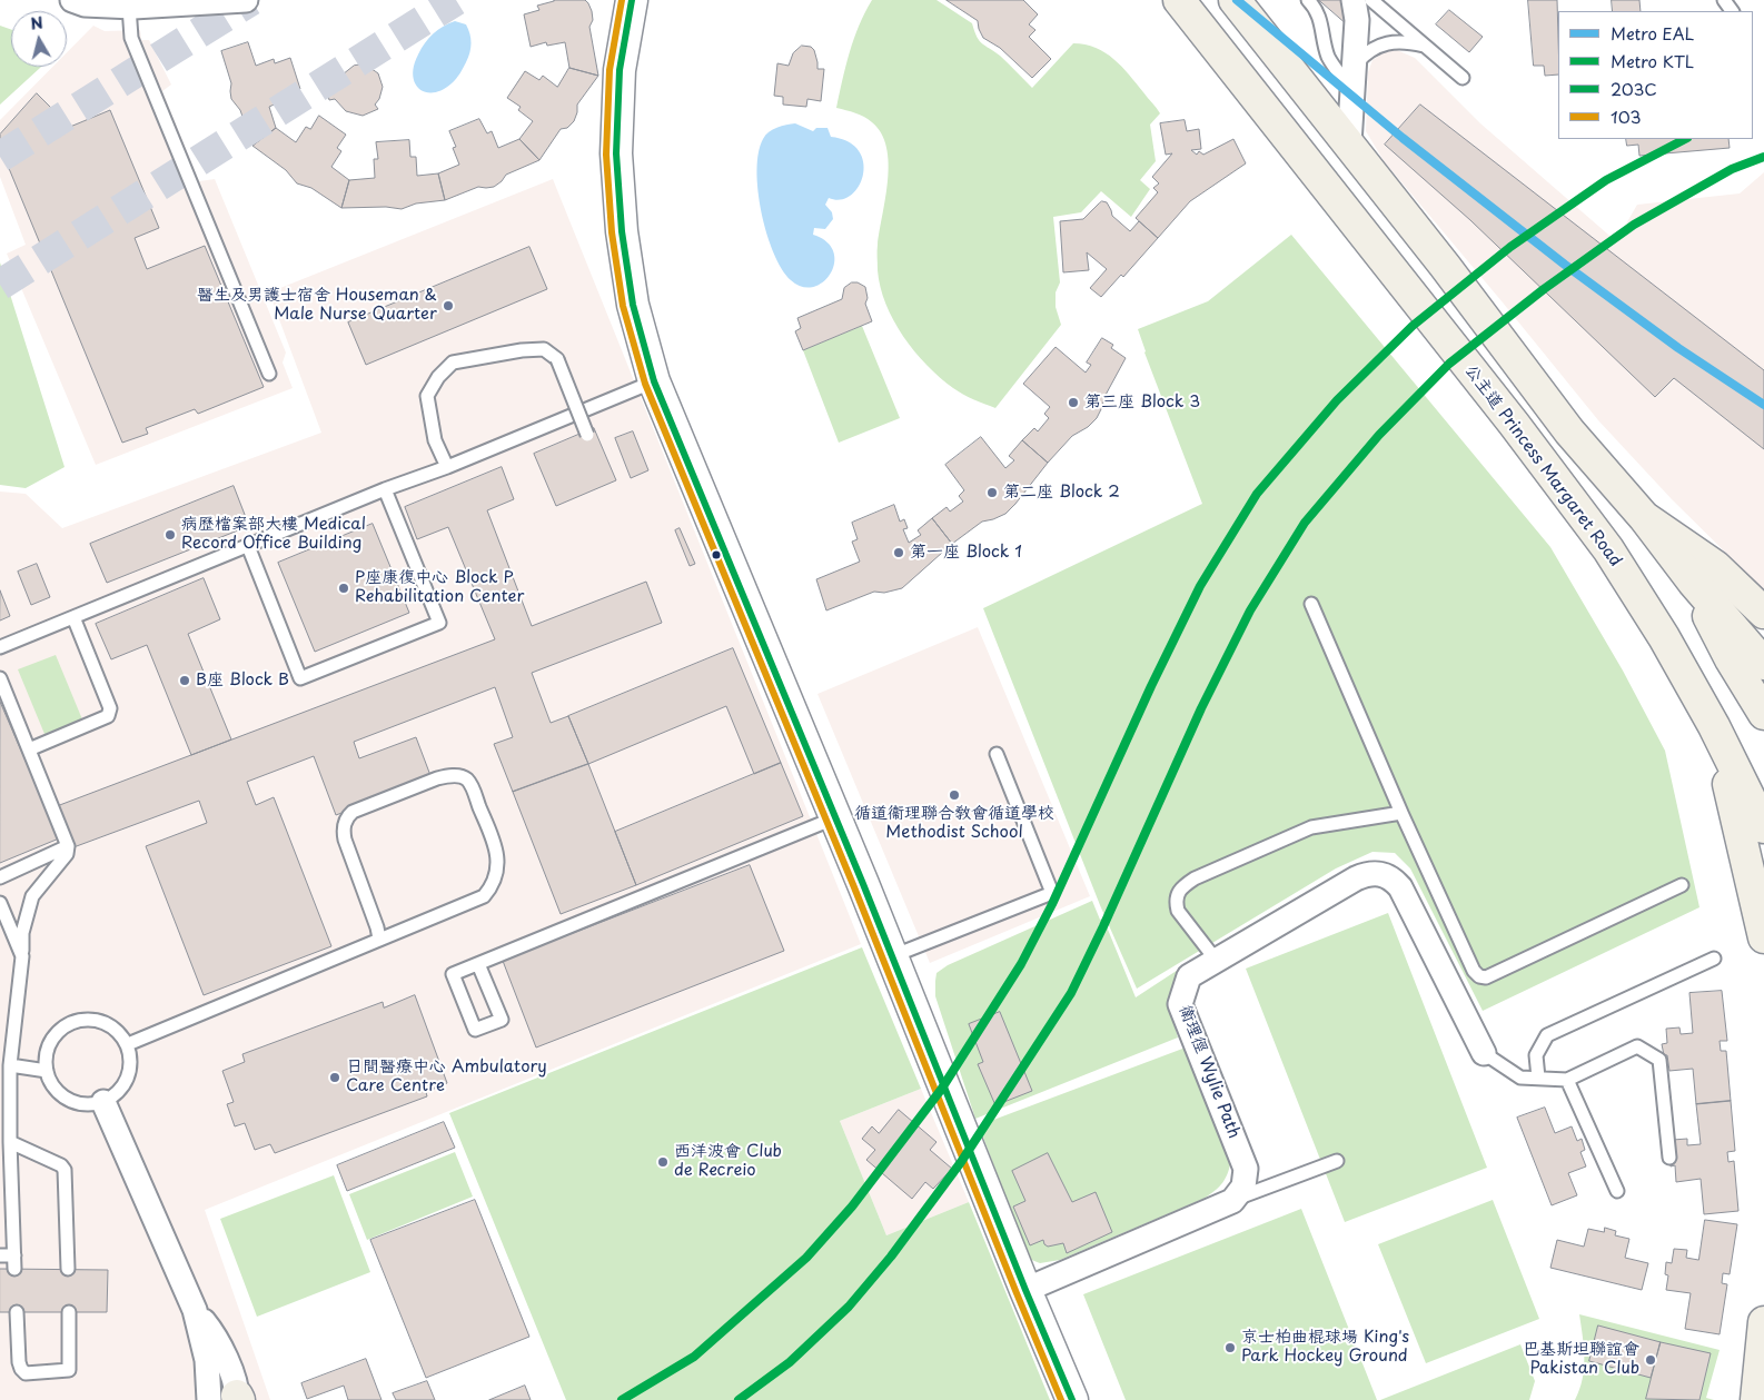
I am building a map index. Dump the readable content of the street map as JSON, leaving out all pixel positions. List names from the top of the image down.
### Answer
{
  "streets": {
    "main road": ["公主道 Princess Margaret Road"],
    "street": ["衛理徑 Wylie Path"]
  },
  "places": [
    "醫生及男護士宿舍 Houseman & Male Nurse Quarter",
    "第三座 Block 3",
    "第二座 Block 2",
    "病歷檔案部大樓 Medical Record Office Building",
    "第一座 Block 1",
    "P座康復中心 Block P Rehabilitation Center",
    "B座 Block B",
    "循道衞理聯合教會循道學校 Methodist School",
    "日間醫療中心 Ambulatory Care Centre",
    "西洋波會 Club de Recreio",
    "京士柏曲棍球場 King's Park Hockey Ground",
    "巴基斯坦聯誼會 Pakistan Club"
  ],
  "lines": [
    "metro line EAL",
    "transit line 203C",
    "transit line 103",
    "metro line KTL"
  ],
  "legend": [
    "Metro EAL",
    "Metro KTL",
    "203C",
    "103"
  ],
  "north": "top"
}
